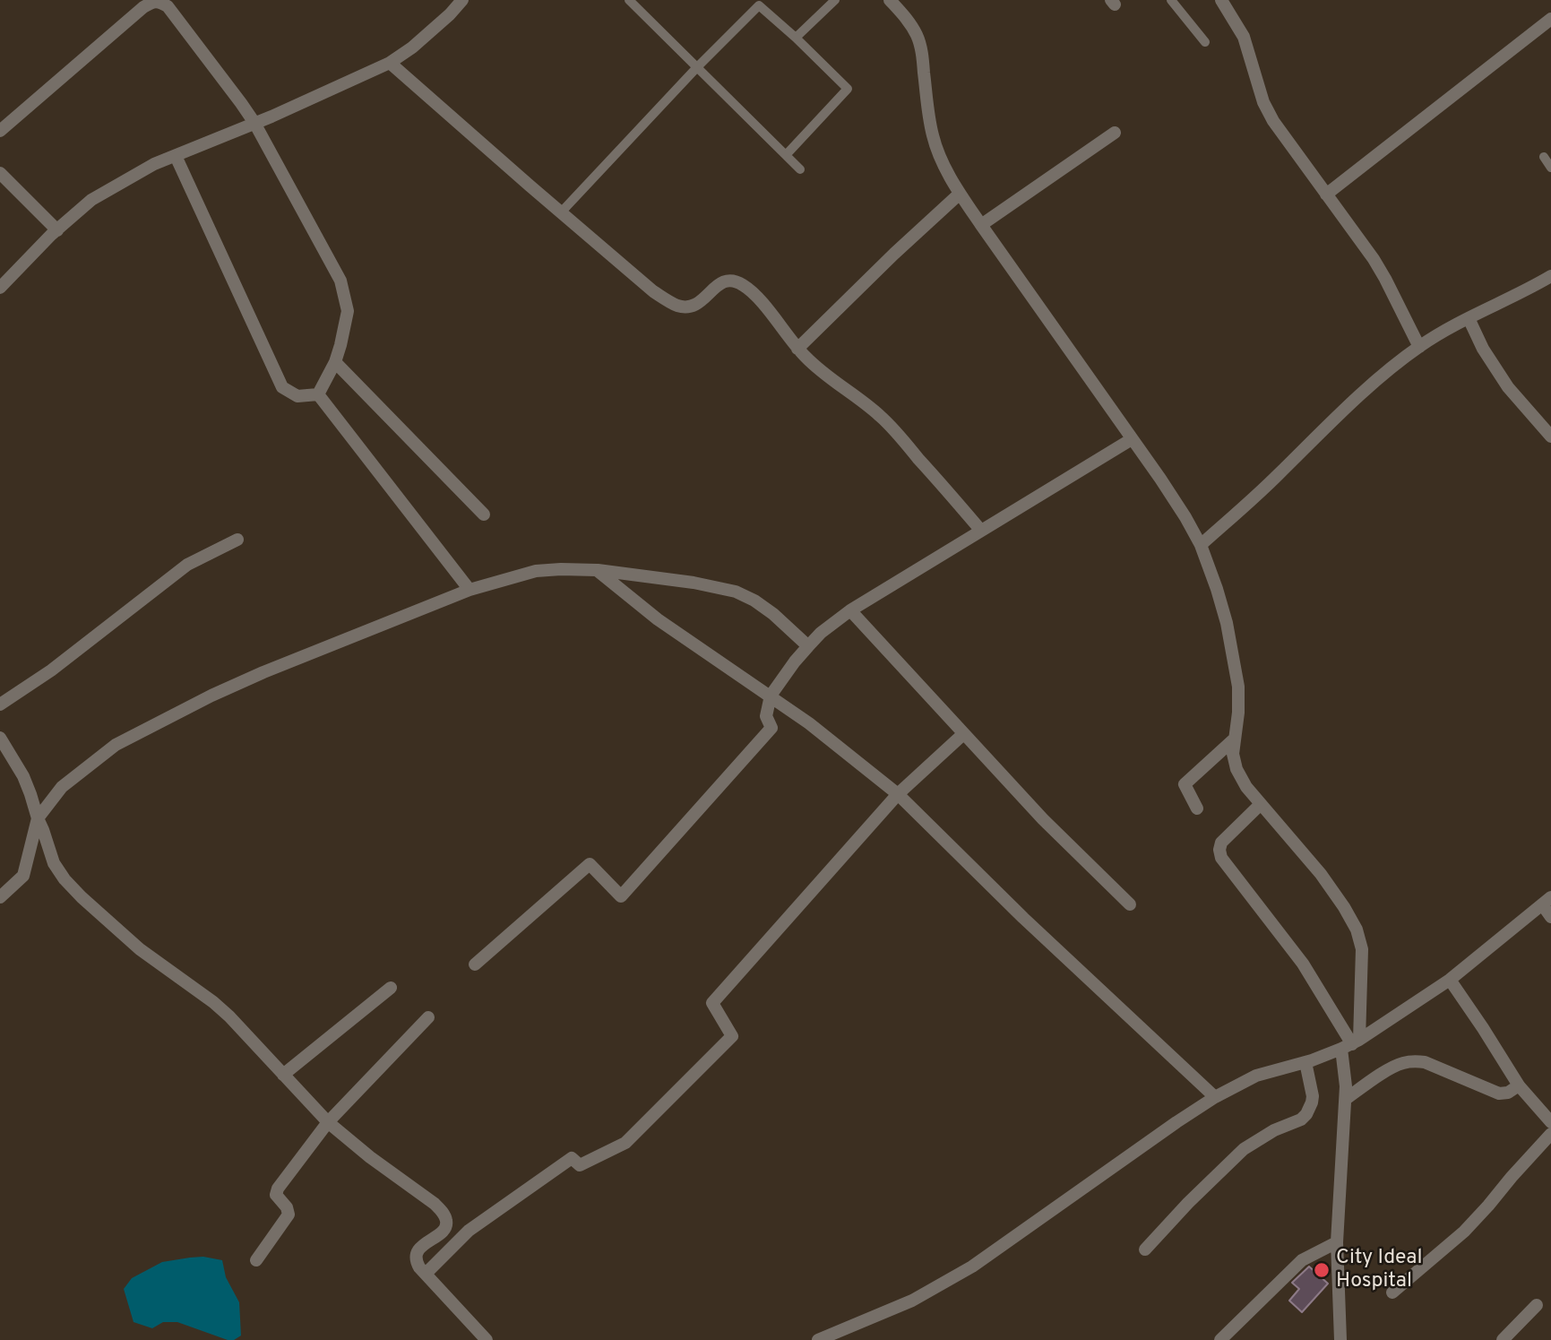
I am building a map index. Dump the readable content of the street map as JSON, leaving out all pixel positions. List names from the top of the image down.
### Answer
{
  "places": ["City Ideal Hospital"]
}
